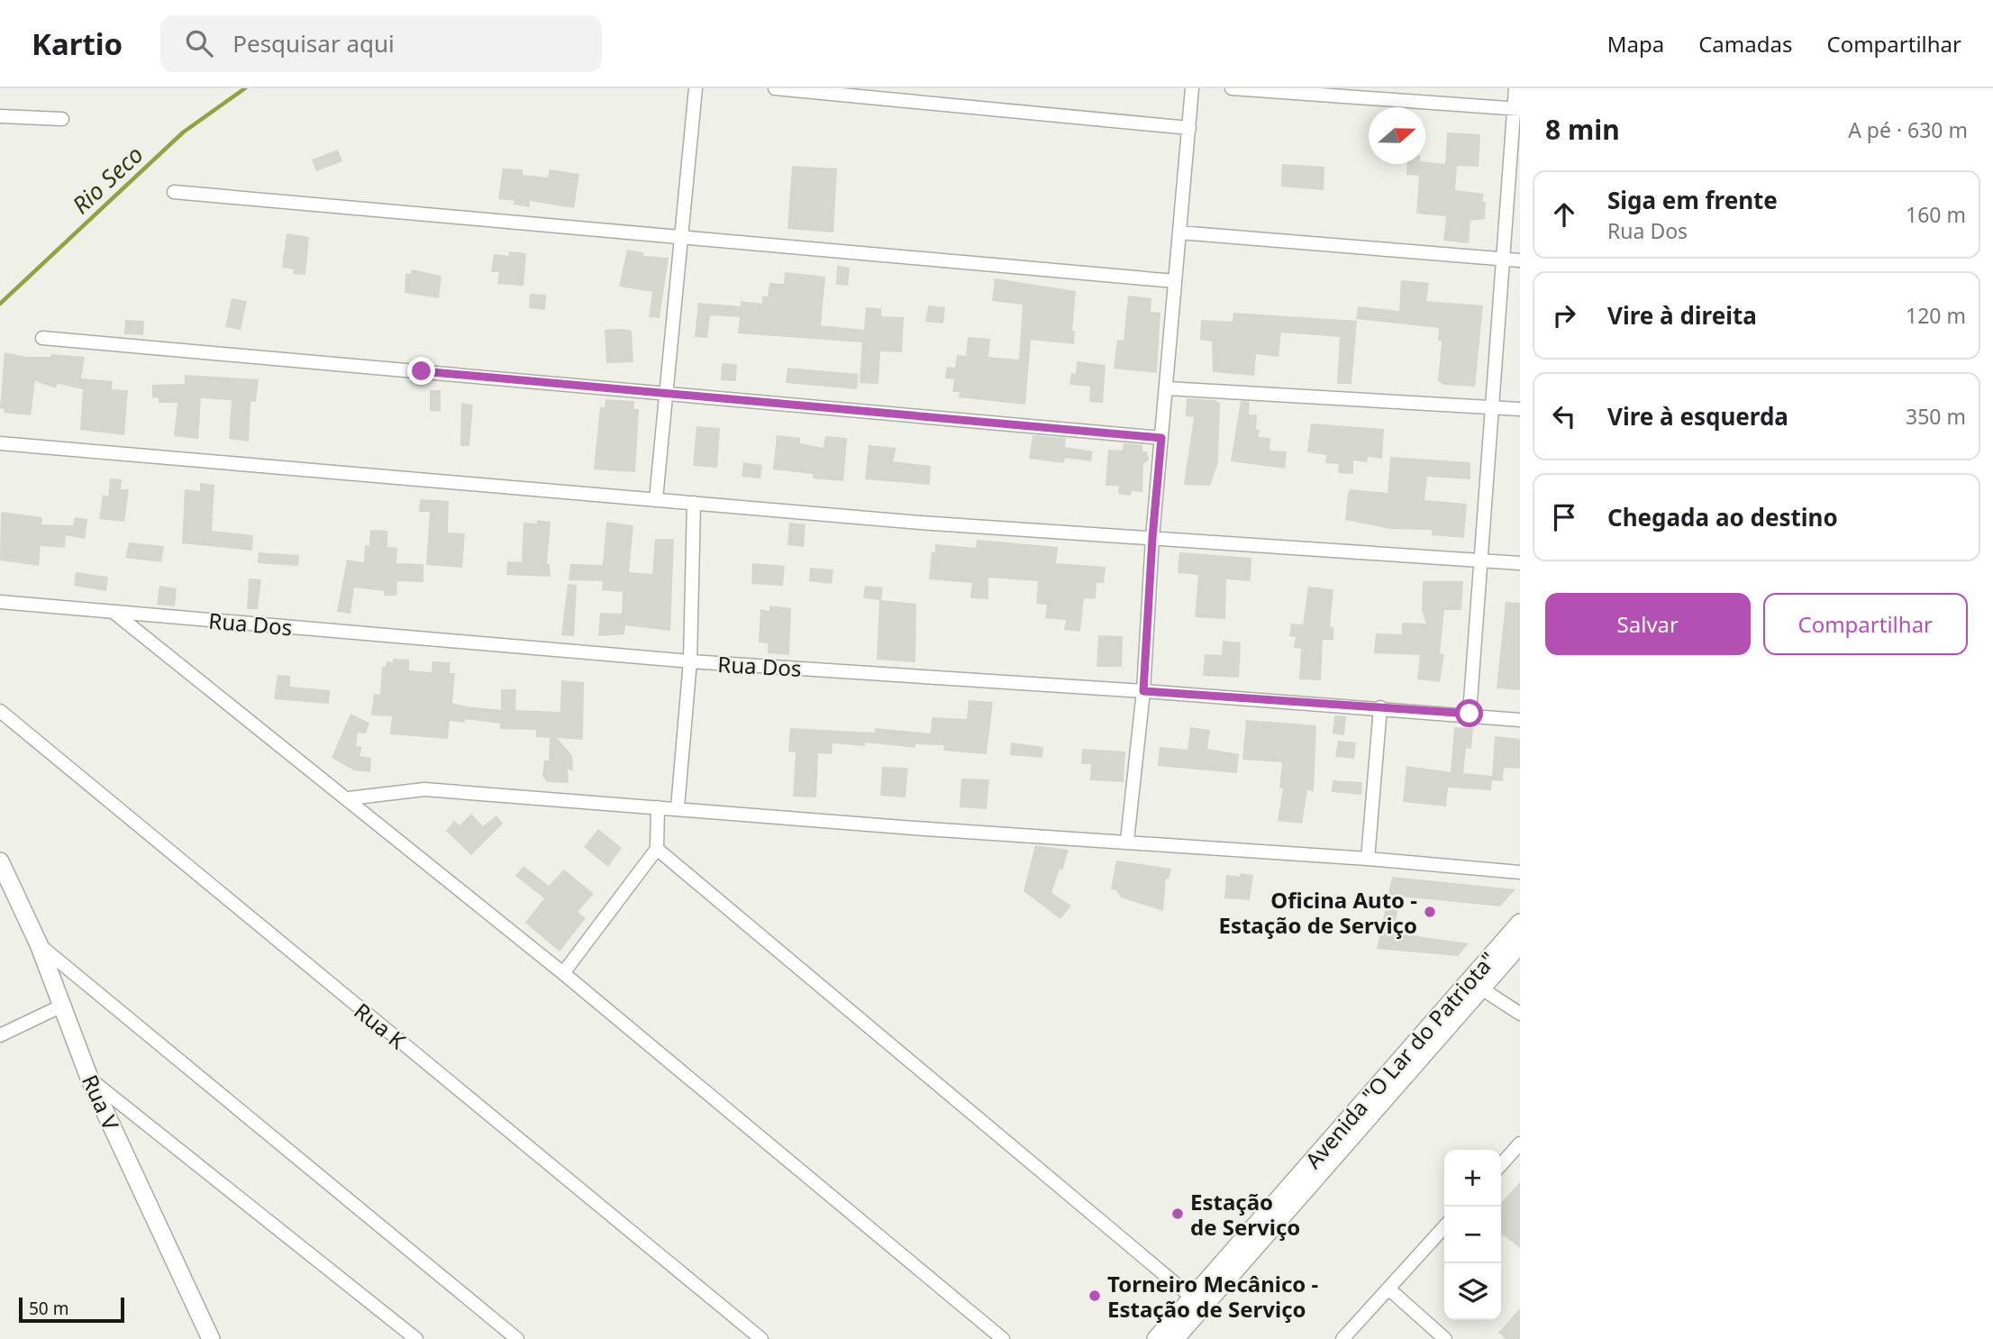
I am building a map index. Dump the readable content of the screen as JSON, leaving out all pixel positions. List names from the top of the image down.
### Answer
{
  "streets": {
    "main road": ["Avenida \"O Lar do Patriota\"", "Rua V"],
    "street": ["Rua Dos", "Rua K"]
  },
  "water": ["Rio Seco"],
  "places": ["Oficina Auto - Estação de Serviço", "Estação de Serviço", "Torneiro Mecânico - Estação de Serviço"],
  "scale_bar": "50 m",
  "north": "right",
  "page": {
    "header": "Kartio",
    "search": "Pesquisar aqui",
    "nav": ["Mapa", "Camadas", "Compartilhar"],
    "heading": ["8 min", "A pé · 630 m"],
    "list": [
      ["Siga em frente", "Rua Dos", "160 m"],
      ["Vire à direita", "120 m"],
      ["Vire à esquerda", "350 m"],
      "Chegada ao destino"
    ],
    "buttons": ["Salvar", "Compartilhar"],
    "map_buttons": ["+", "−"],
    "scale": "50 m"
  }
}
